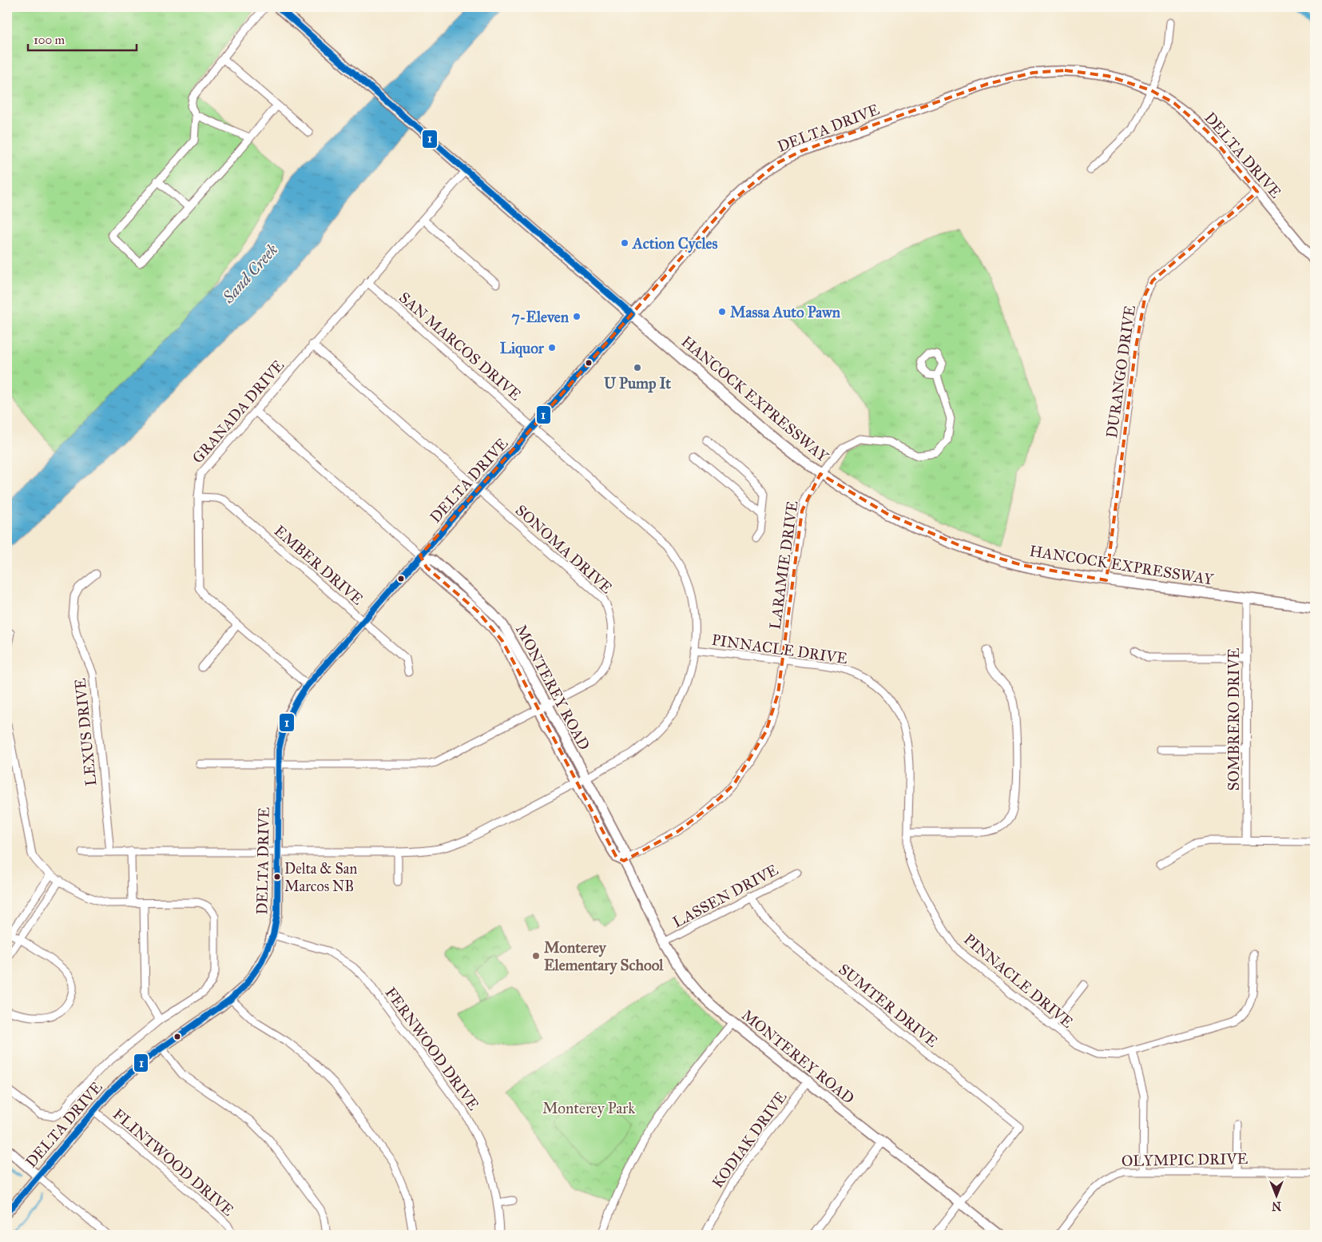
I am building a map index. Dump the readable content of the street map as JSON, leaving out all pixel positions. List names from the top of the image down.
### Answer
{
  "streets": {
    "main road": ["DELTA DRIVE", "HANCOCK EXPRESSWAY", "MONTEREY ROAD"],
    "street": [
      "SAN MARCOS DRIVE",
      "DURANGO DRIVE",
      "GRANADA DRIVE",
      "SONOMA DRIVE",
      "EMBER DRIVE",
      "LARAMIE DRIVE",
      "PINNACLE DRIVE",
      "SOMBRERO DRIVE",
      "LEXUS DRIVE",
      "LASSEN DRIVE",
      "SUMTER DRIVE",
      "FERNWOOD DRIVE",
      "KODIAK DRIVE",
      "OLYMPIC DRIVE",
      "FLINTWOOD DRIVE"
    ]
  },
  "crossings": [
    ["DELTA DRIVE", "SAN MARCOS DRIVE"],
    ["DELTA DRIVE", "DURANGO DRIVE"],
    ["DELTA DRIVE", "HANCOCK EXPRESSWAY"],
    ["DELTA DRIVE", "GRANADA DRIVE"],
    ["DELTA DRIVE", "SONOMA DRIVE"],
    ["DELTA DRIVE", "EMBER DRIVE"],
    ["DELTA DRIVE", "MONTEREY ROAD"],
    ["DELTA DRIVE", "FERNWOOD DRIVE"],
    ["DELTA DRIVE", "FLINTWOOD DRIVE"],
    ["SAN MARCOS DRIVE", "GRANADA DRIVE"],
    ["SAN MARCOS DRIVE", "PINNACLE DRIVE"],
    ["SAN MARCOS DRIVE", "MONTEREY ROAD"],
    ["SAN MARCOS DRIVE", "LEXUS DRIVE"],
    ["DURANGO DRIVE", "HANCOCK EXPRESSWAY"],
    ["HANCOCK EXPRESSWAY", "GRANADA DRIVE"],
    ["HANCOCK EXPRESSWAY", "LARAMIE DRIVE"],
    ["HANCOCK EXPRESSWAY", "SOMBRERO DRIVE"],
    ["GRANADA DRIVE", "SONOMA DRIVE"],
    ["GRANADA DRIVE", "EMBER DRIVE"],
    ["GRANADA DRIVE", "MONTEREY ROAD"],
    ["SONOMA DRIVE", "MONTEREY ROAD"],
    ["LARAMIE DRIVE", "PINNACLE DRIVE"],
    ["LARAMIE DRIVE", "MONTEREY ROAD"],
    ["MONTEREY ROAD", "LASSEN DRIVE"],
    ["MONTEREY ROAD", "SUMTER DRIVE"],
    ["MONTEREY ROAD", "KODIAK DRIVE"],
    ["LASSEN DRIVE", "SUMTER DRIVE"]
  ],
  "water": ["Sand Creek"],
  "parks": ["Monterey Park"],
  "places": [
    "Action Cycles",
    "Massa Auto Pawn",
    "7-Eleven",
    "Liquor",
    "U Pump It",
    "Delta & San Marcos NB",
    "Monterey Elementary School"
  ],
  "lines": ["transit line 1"],
  "scale_bar": "100 m",
  "north": "bottom"
}
